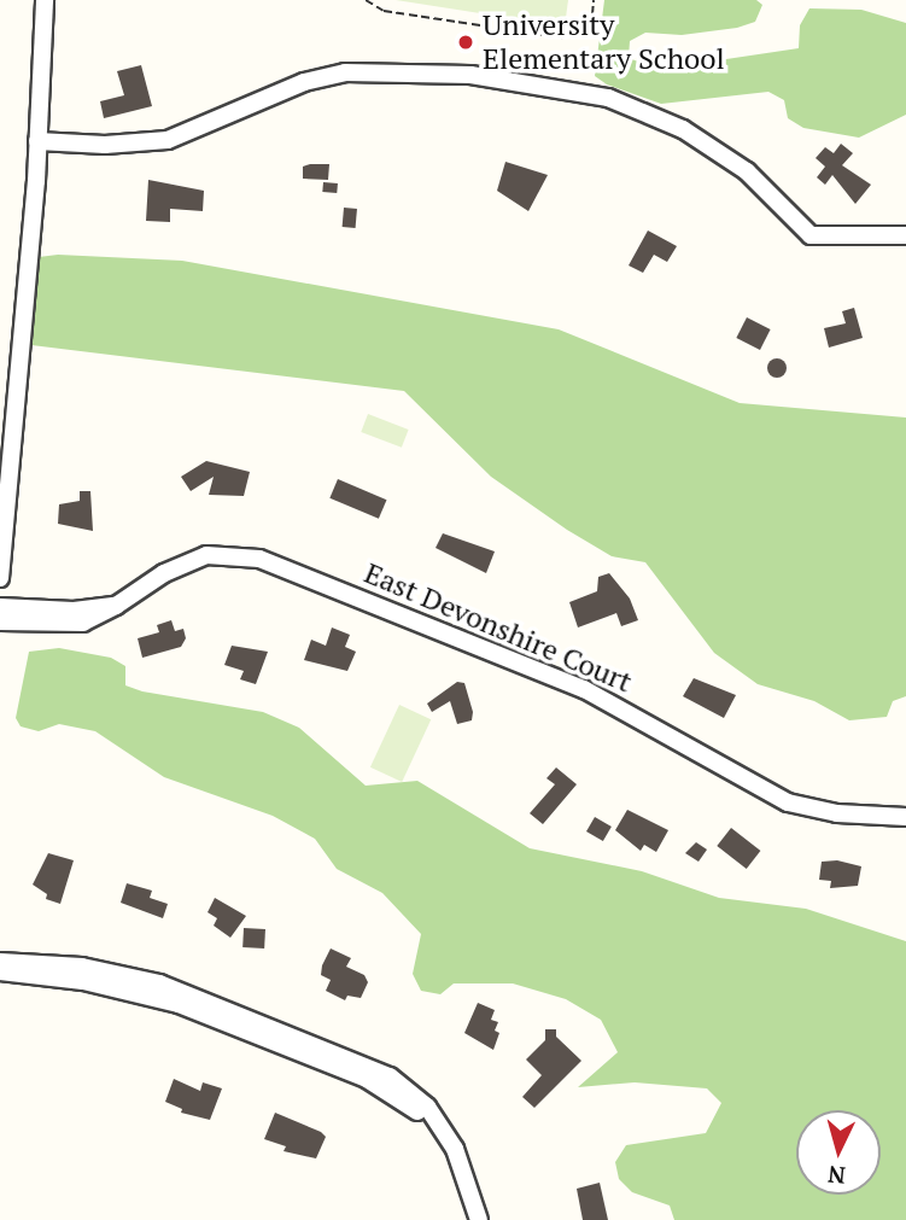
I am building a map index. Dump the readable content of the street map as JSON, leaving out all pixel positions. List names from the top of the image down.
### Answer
{
  "streets": {
    "street": ["East Devonshire Court"]
  },
  "places": ["University Elementary School"],
  "north": "bottom"
}
